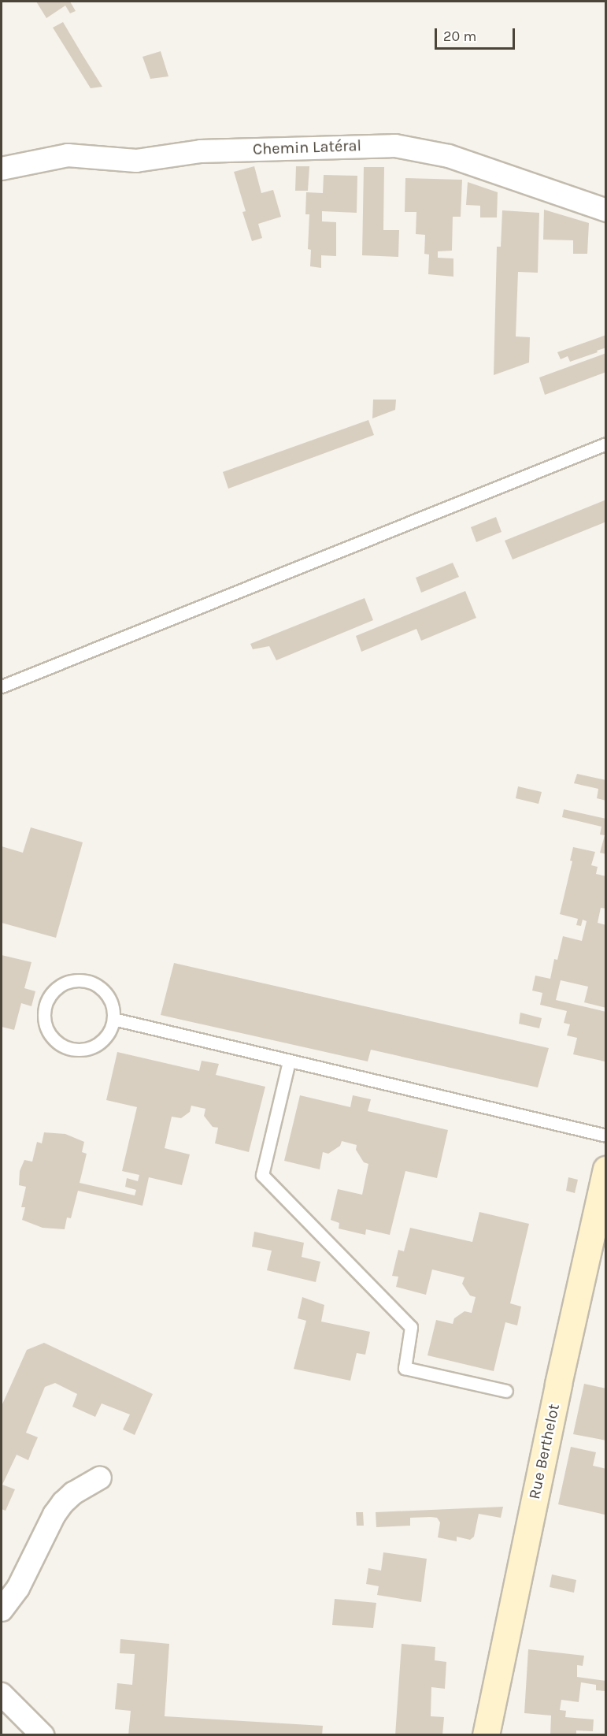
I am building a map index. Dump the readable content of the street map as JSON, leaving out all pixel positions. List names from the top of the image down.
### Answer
{
  "streets": {
    "street": ["Chemin Latéral", "Rue Berthelot"]
  },
  "scale_bar": "20 m"
}
